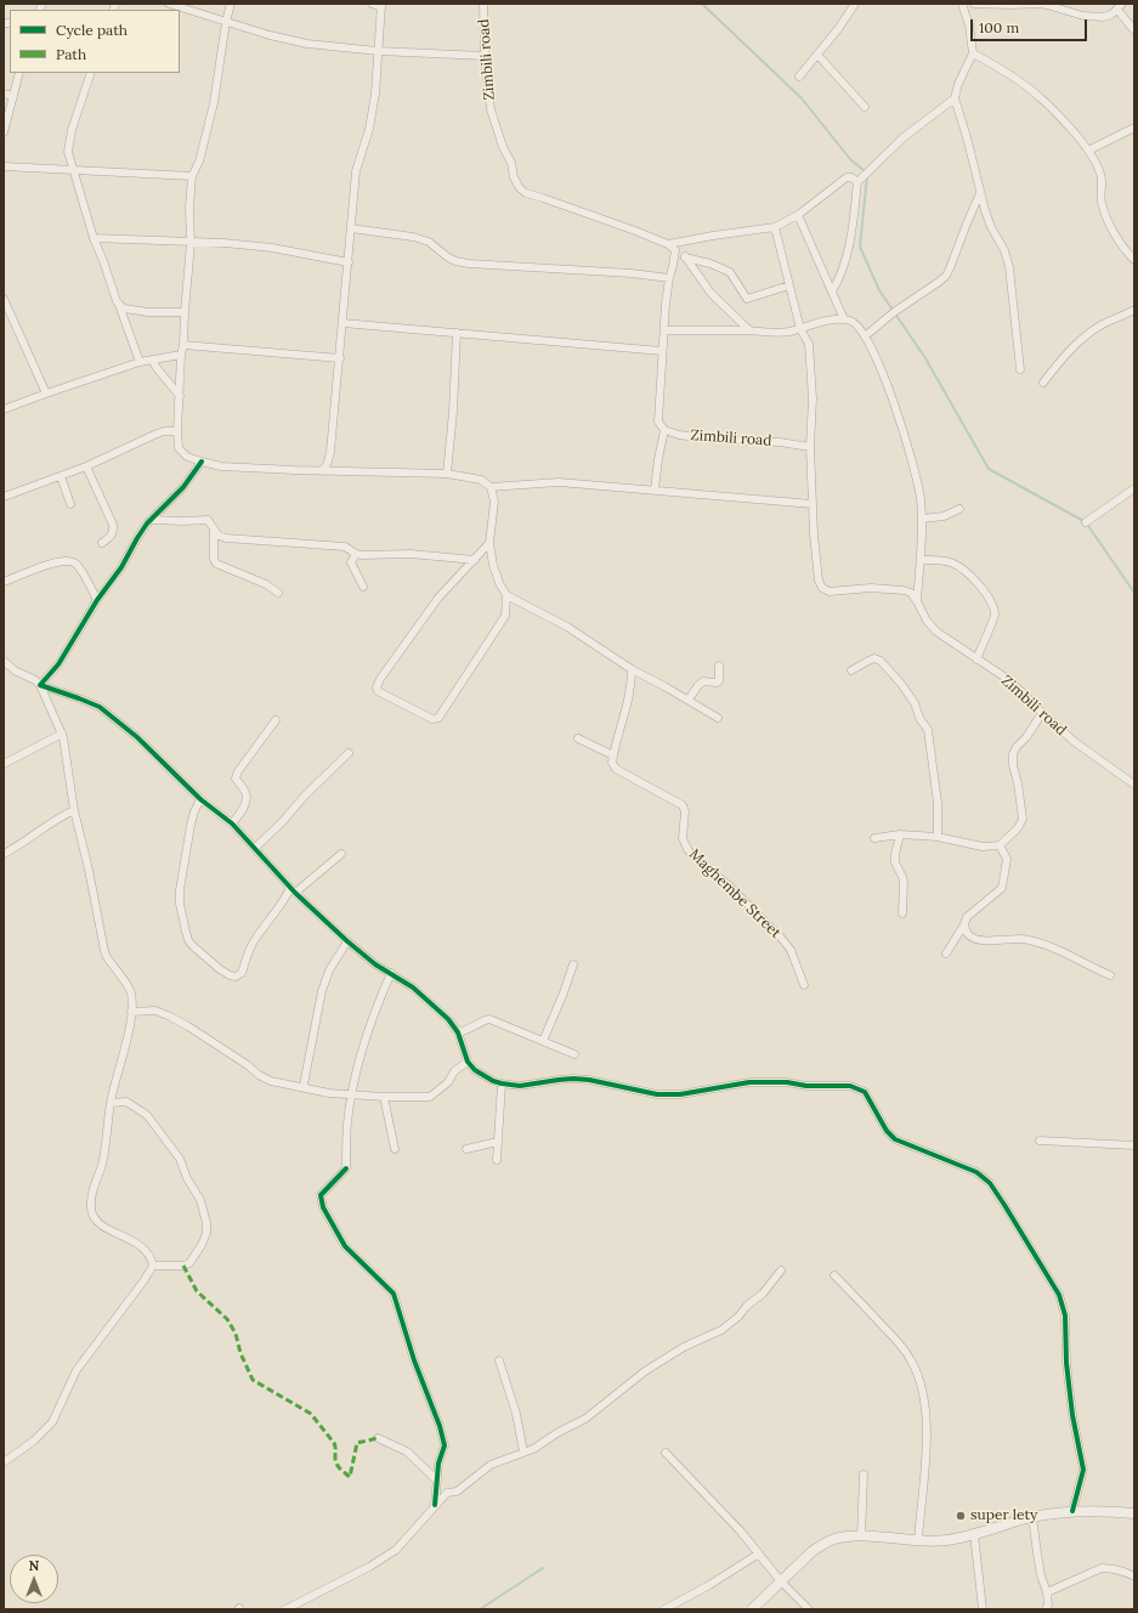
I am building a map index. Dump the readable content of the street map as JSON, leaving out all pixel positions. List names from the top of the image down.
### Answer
{
  "streets": {
    "street": ["Zimbili road", "Maghembe Street"]
  },
  "places": ["super lety"],
  "legend": ["Cycle path", "Path"],
  "scale_bar": "100 m",
  "north": "top"
}
